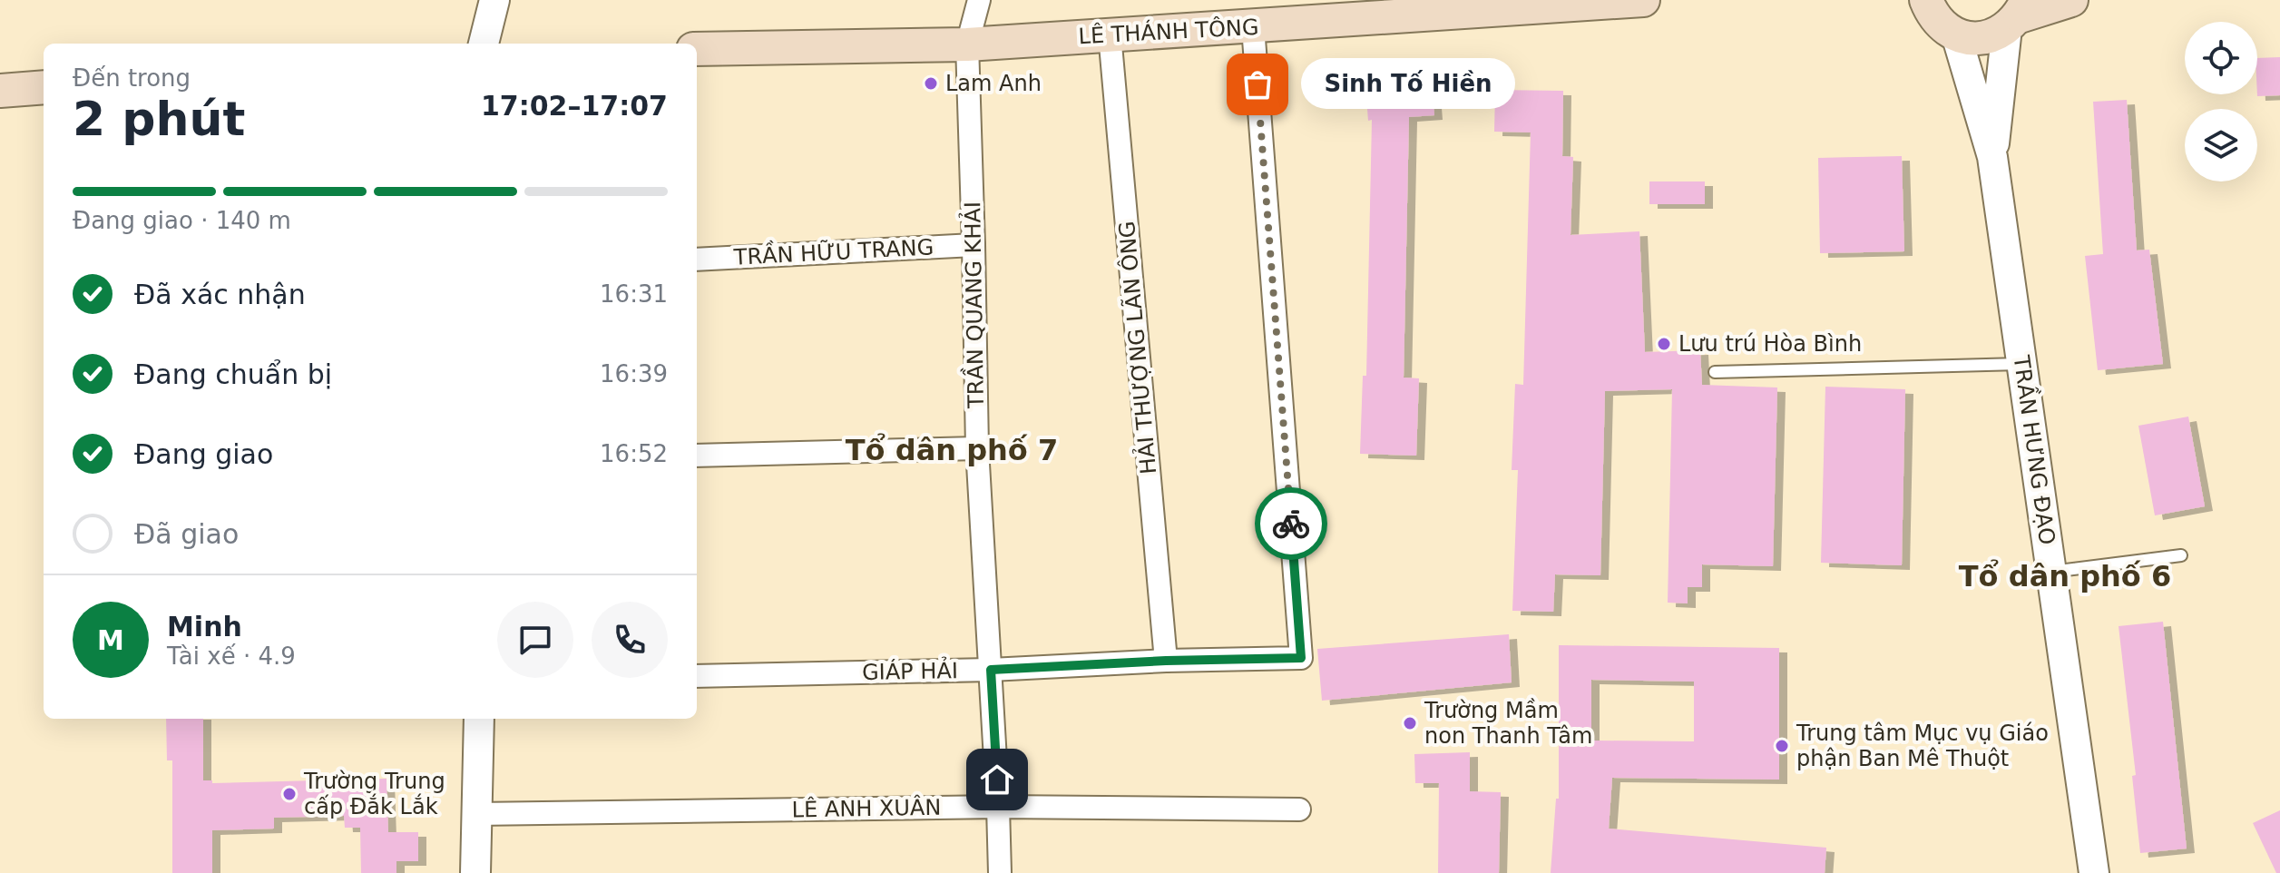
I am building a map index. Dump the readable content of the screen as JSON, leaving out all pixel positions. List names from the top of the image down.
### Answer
{
  "streets": {
    "main road": ["LÊ THÁNH TÔNG"],
    "street": [
      "TRẦN HỮU TRANG",
      "TRẦN QUANG KHẢI",
      "HẢI THƯỢNG LÃN ÔNG",
      "TRẦN HƯNG ĐẠO",
      "GIÁP HẢI",
      "LÊ ANH XUÂN"
    ]
  },
  "crossings": [
    ["LÊ THÁNH TÔNG", "TRẦN QUANG KHẢI"],
    ["LÊ THÁNH TÔNG", "HẢI THƯỢNG LÃN ÔNG"],
    ["LÊ THÁNH TÔNG", "GIÁP HẢI"],
    ["TRẦN HỮU TRANG", "TRẦN QUANG KHẢI"],
    ["TRẦN QUANG KHẢI", "GIÁP HẢI"],
    ["TRẦN QUANG KHẢI", "LÊ ANH XUÂN"],
    ["HẢI THƯỢNG LÃN ÔNG", "GIÁP HẢI"]
  ],
  "districts": ["Tổ dân phố 7", "Tổ dân phố 6"],
  "places": [
    "Lam Anh",
    "Sinh Tố Hiền",
    "Lưu trú Hòa Bình",
    "Trường Mầm non Thanh Tâm",
    "Trung tâm Mục vụ Giáo phận Ban Mê Thuột",
    "Trường Trung cấp Đắk Lắk"
  ],
  "page": {
    "heading": ["2 phút", "Đến trong", "17:02–17:07"],
    "panel": ["Minh", "Tài xế · 4.9"],
    "bubble": "Sinh Tố Hiền",
    "bar": "Đang giao · 140 m",
    "list": [
      ["Đã xác nhận", "16:31"],
      ["Đang chuẩn bị", "16:39"],
      ["Đang giao", "16:52"],
      "Đã giao"
    ],
    "round": "M"
  }
}
